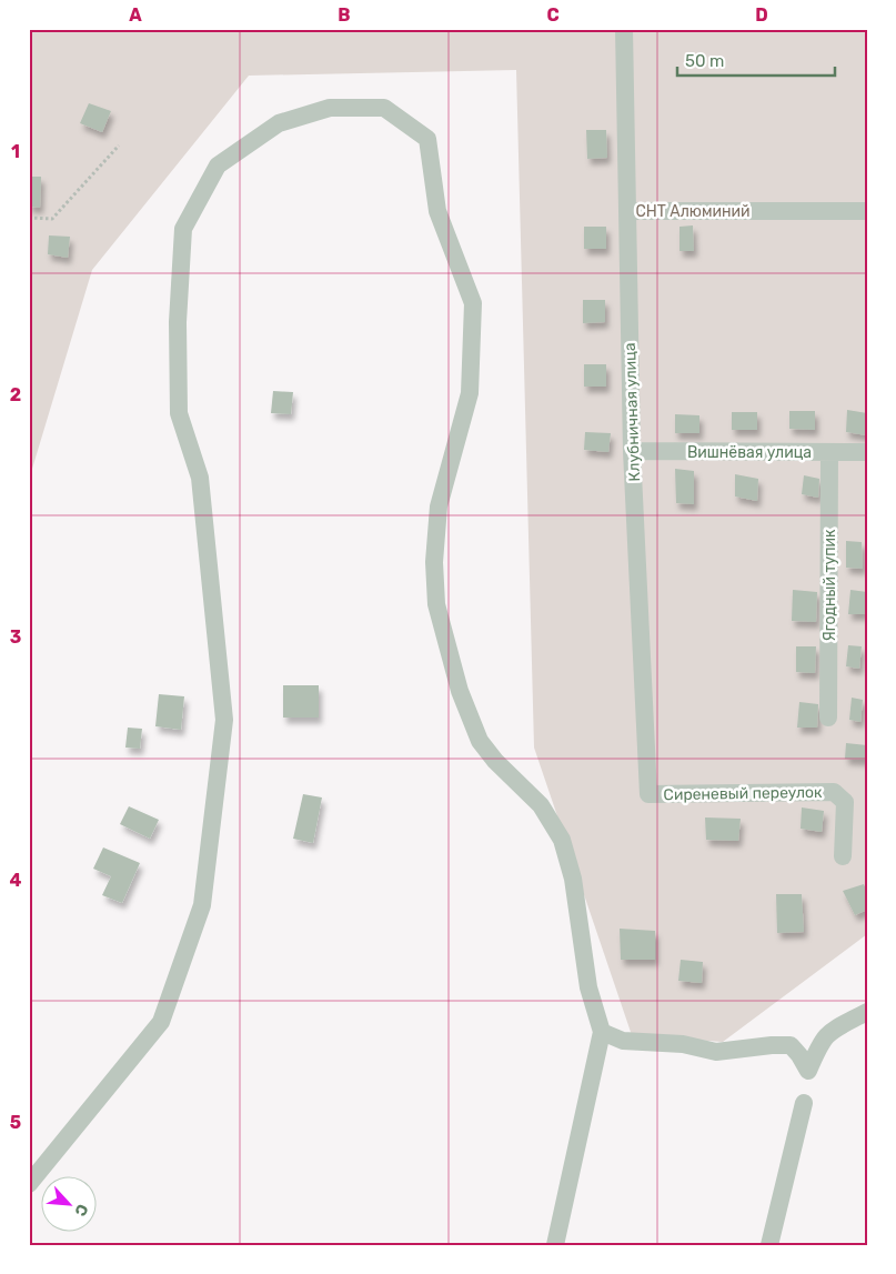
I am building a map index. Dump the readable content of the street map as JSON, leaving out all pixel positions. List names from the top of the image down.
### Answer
{
  "streets": {
    "street": [
      "Клубничная улица",
      "Вишнёвая улица",
      "Ягодный тупик",
      "Сиреневый переулок"
    ]
  },
  "crossings": [
    ["Клубничная улица", "Вишнёвая улица"],
    ["Клубничная улица", "Сиреневый переулок"],
    ["Вишнёвая улица", "Ягодный тупик"]
  ],
  "parks": ["СНТ Алюминий"],
  "scale_bar": "50 m",
  "north": "bottom right",
  "grid": {
    "columns": [
      "A",
      "B",
      "C",
      "D"
    ],
    "rows": [
      "1",
      "2",
      "3",
      "4",
      "5"
    ]
  }
}
